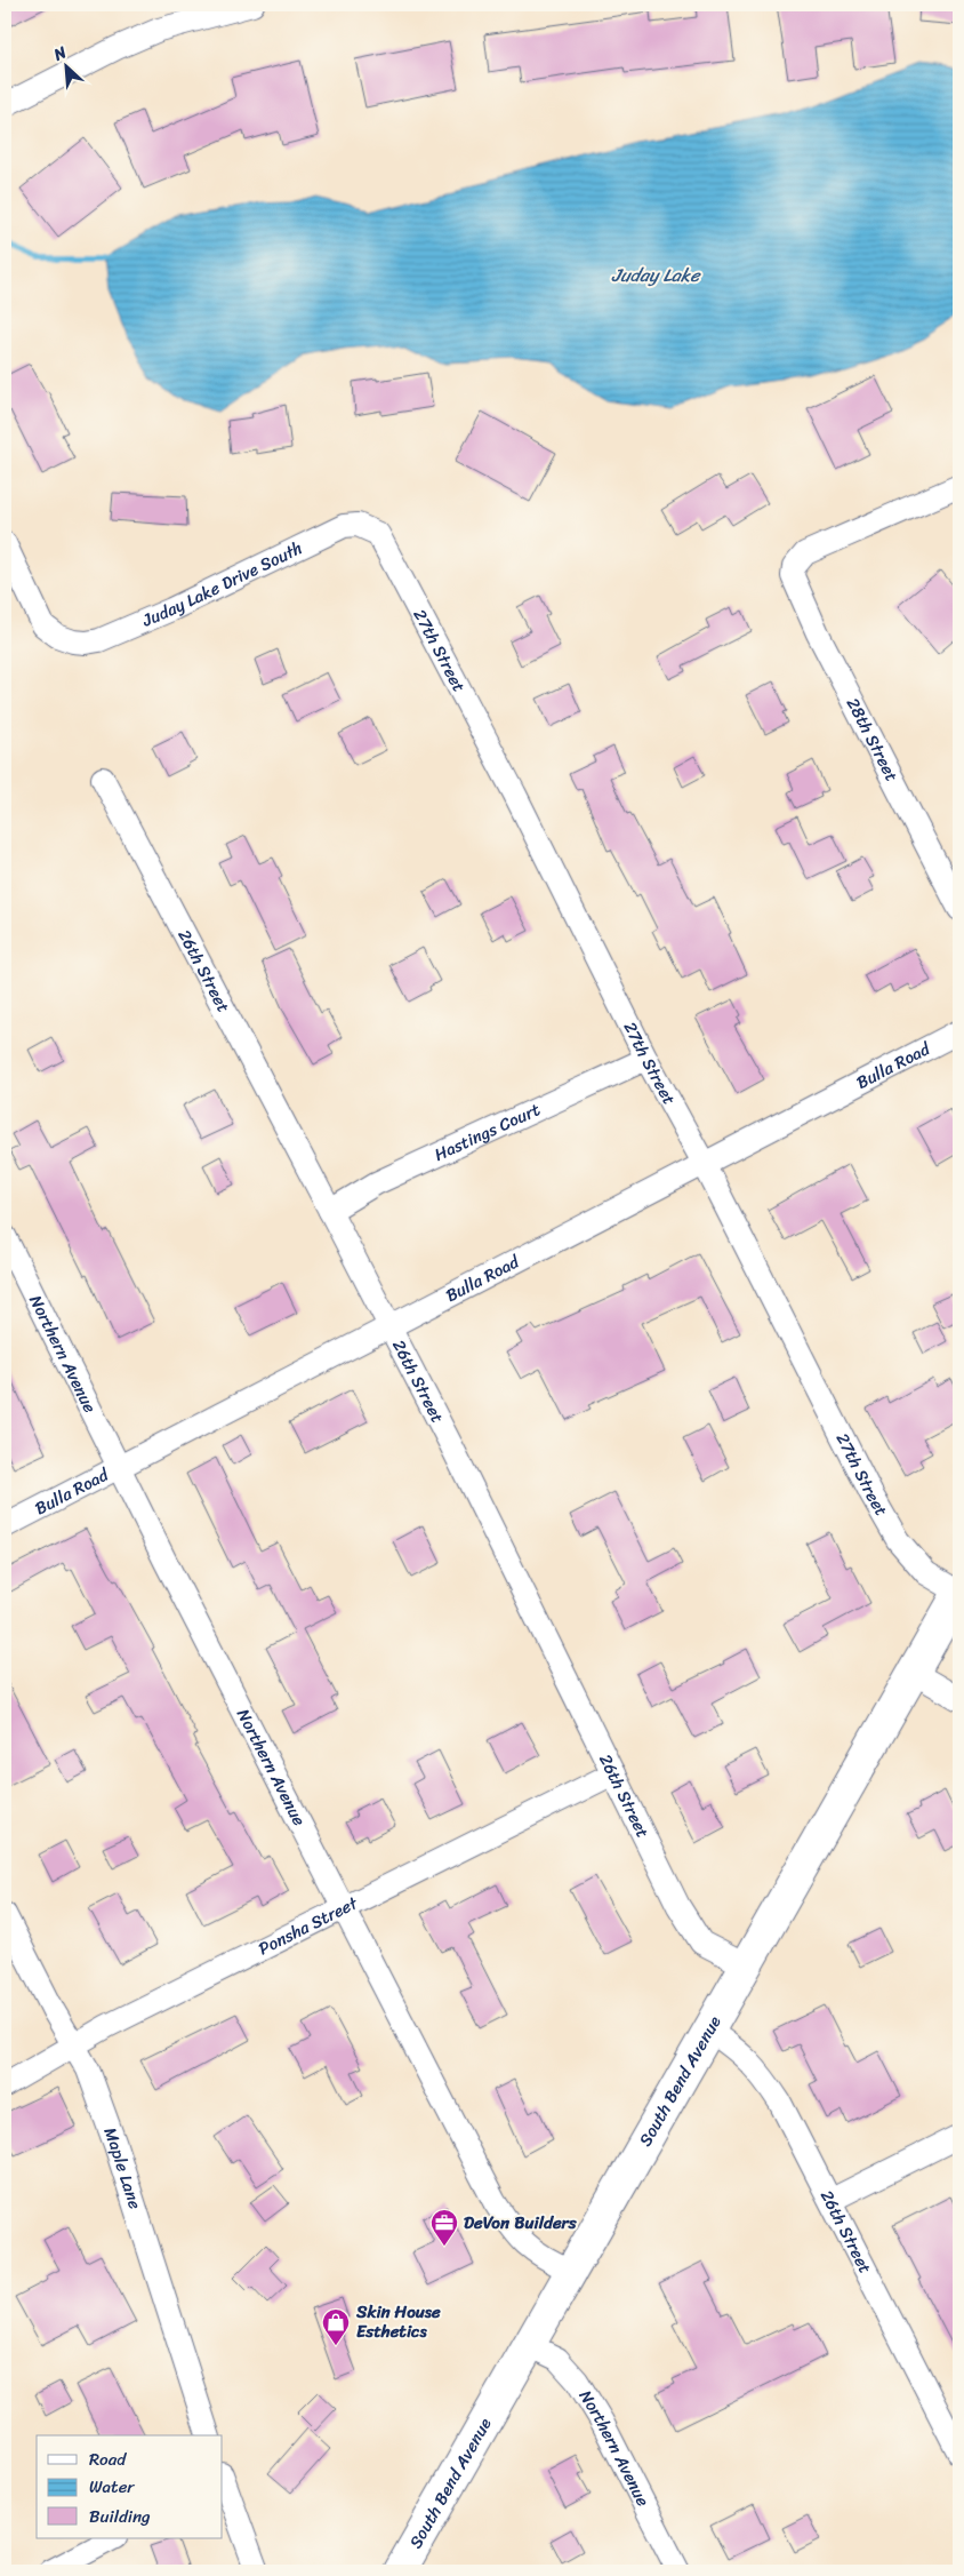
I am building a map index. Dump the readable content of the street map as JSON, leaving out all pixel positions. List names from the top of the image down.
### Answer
{
  "streets": {
    "main road": ["South Bend Avenue"],
    "street": [
      "Juday Lake Drive South",
      "27th Street",
      "28th Street",
      "26th Street",
      "Bulla Road",
      "Hastings Court",
      "Northern Avenue",
      "Ponsha Street",
      "Maple Lane"
    ]
  },
  "crossings": [
    ["Juday Lake Drive South", "27th Street"],
    ["27th Street", "Bulla Road"],
    ["27th Street", "Hastings Court"],
    ["27th Street", "South Bend Avenue"],
    ["26th Street", "Bulla Road"],
    ["26th Street", "Hastings Court"],
    ["26th Street", "Ponsha Street"],
    ["26th Street", "South Bend Avenue"],
    ["Bulla Road", "Northern Avenue"],
    ["Northern Avenue", "Ponsha Street"],
    ["Northern Avenue", "South Bend Avenue"],
    ["Ponsha Street", "Maple Lane"]
  ],
  "water": ["Juday Lake"],
  "places": {
    "office": ["DeVon Builders"],
    "shop": ["Skin House Esthetics"]
  },
  "legend": ["Road", "Water", "Building"],
  "north": "top left"
}
